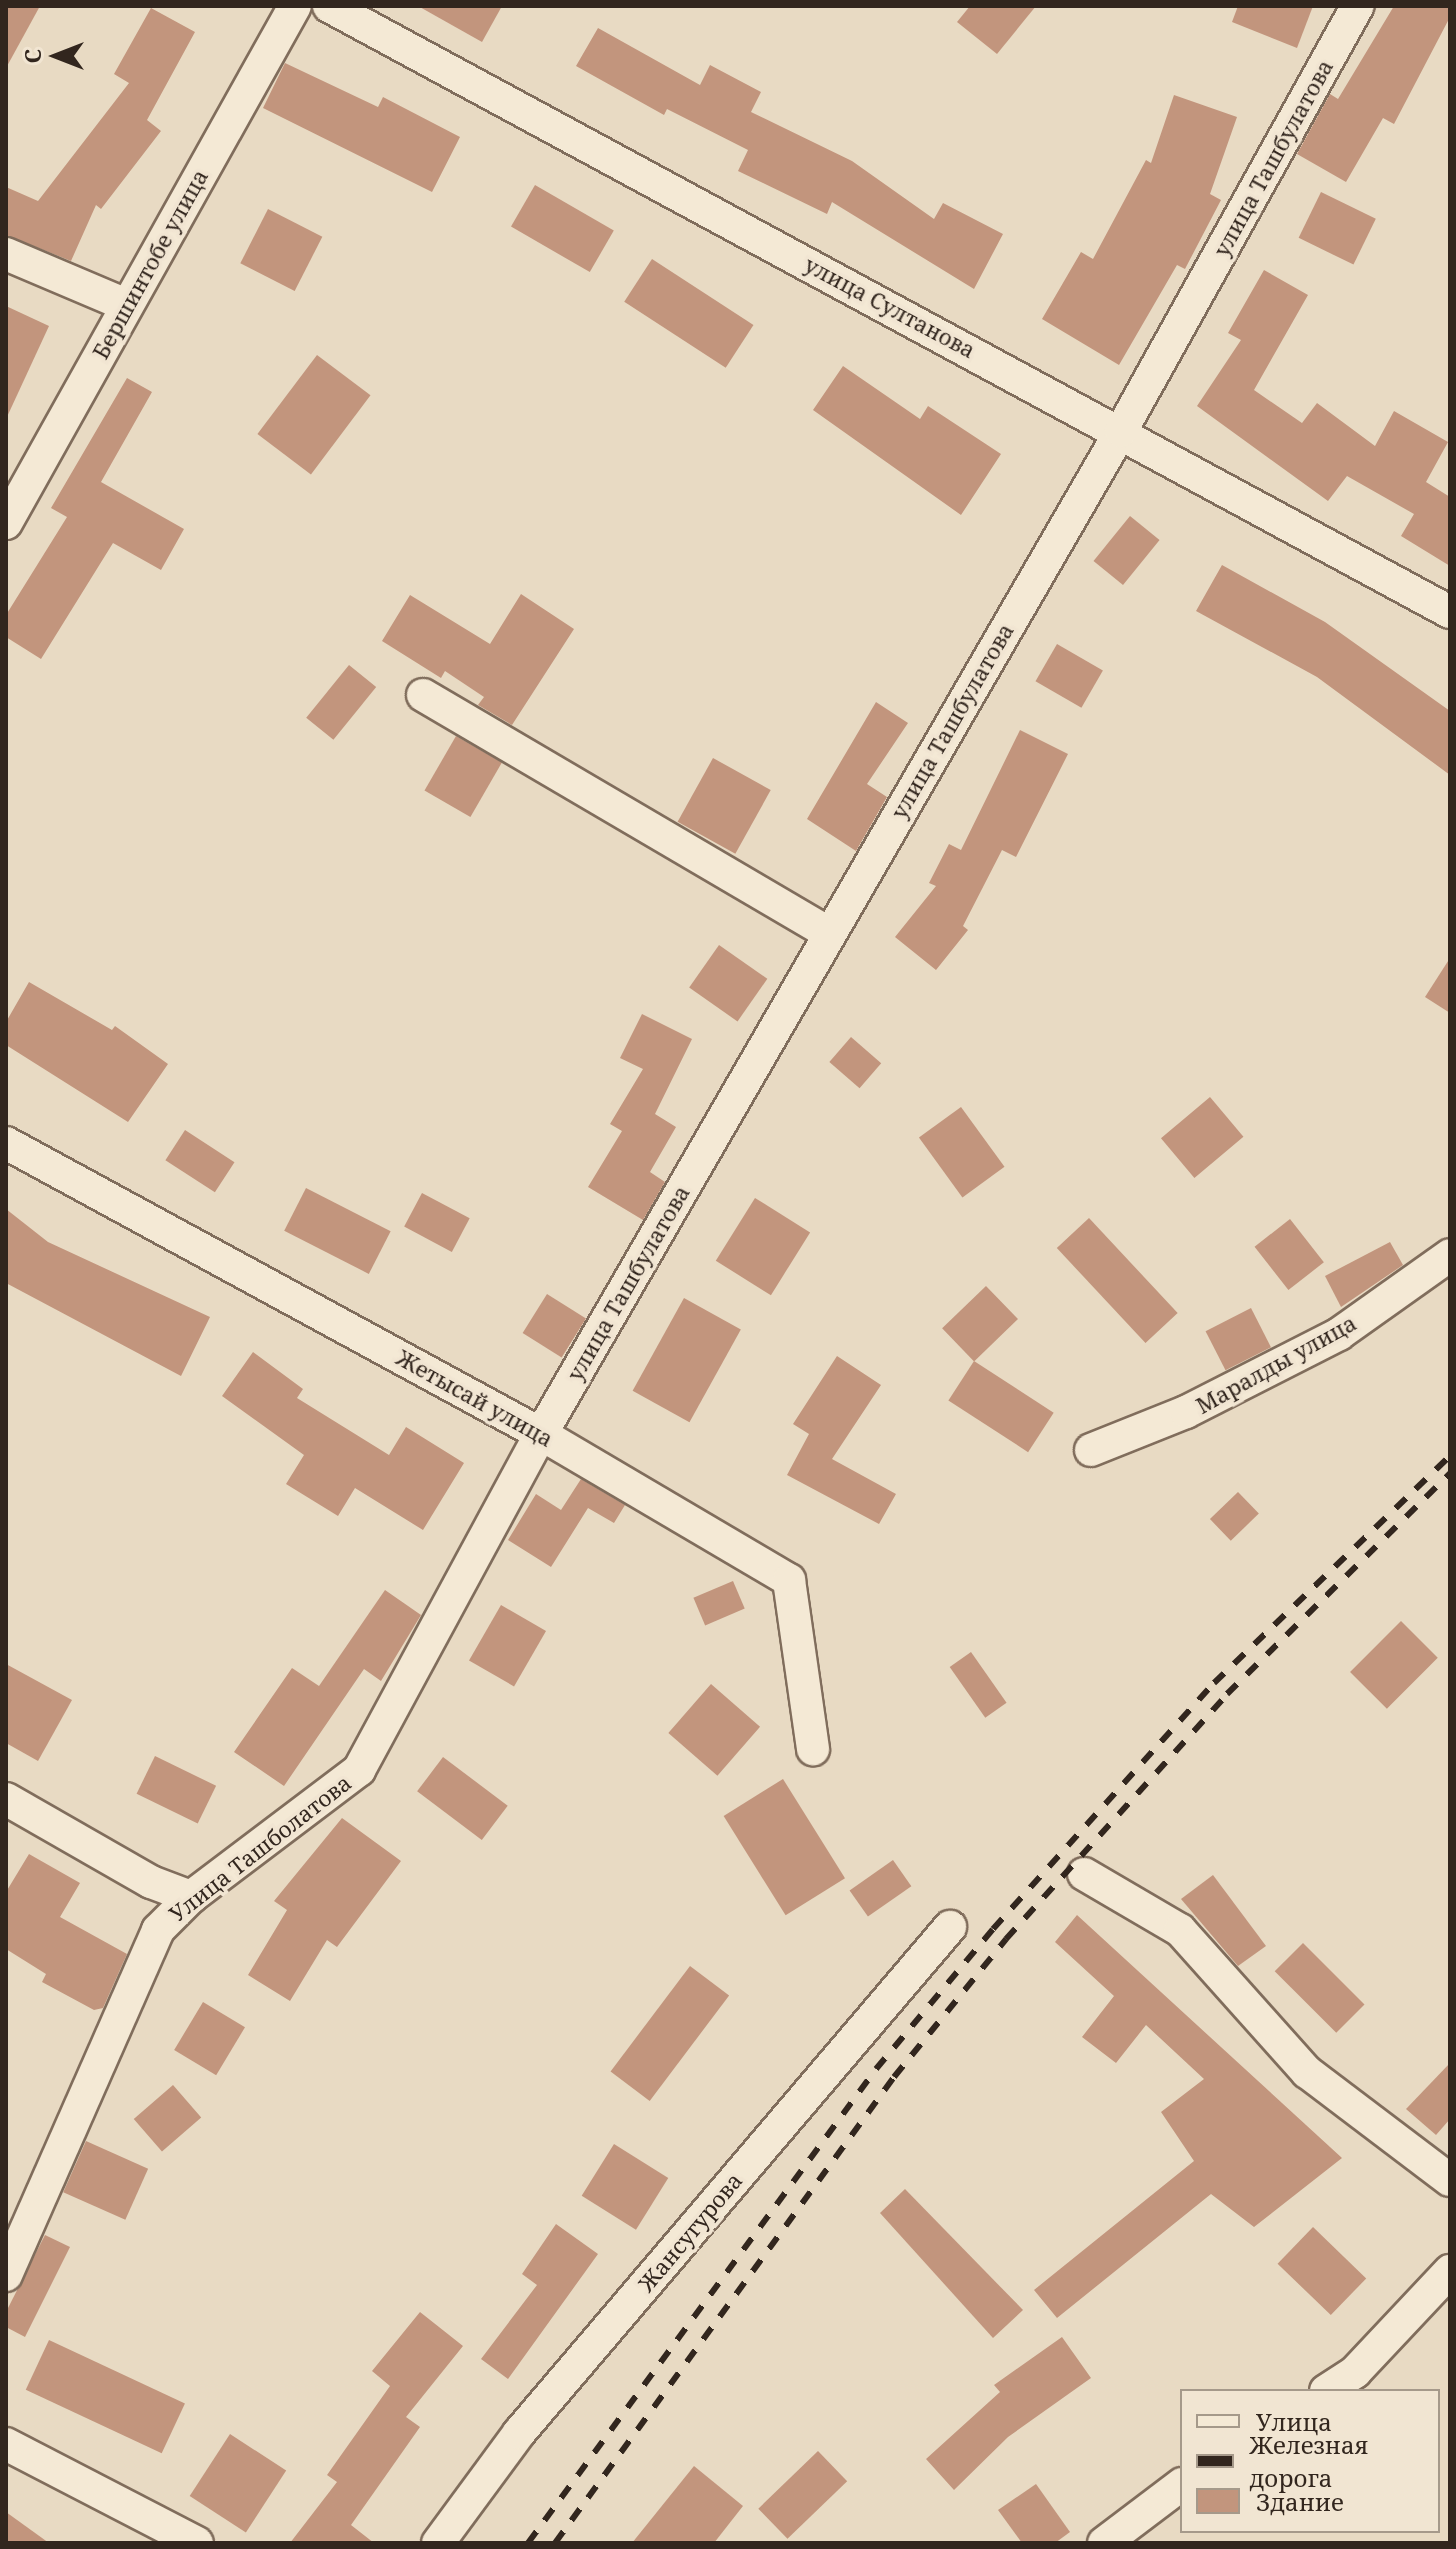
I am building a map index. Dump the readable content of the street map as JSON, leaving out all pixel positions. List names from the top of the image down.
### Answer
{
  "streets": {
    "street": [
      "улица Ташбулатова",
      "Бершинтобе улица",
      "улица Султанова",
      "Маралды улица",
      "Жетысай улица",
      "Улица Ташболатова",
      "Жансугурова"
    ]
  },
  "crossings": [
    ["улица Ташбулатова", "улица Султанова"],
    ["улица Ташбулатова", "Жетысай улица"],
    ["улица Ташбулатова", "Улица Ташболатова"],
    ["Жетысай улица", "Улица Ташболатова"]
  ],
  "legend": ["Улица", "Железная дорога", "Здание"],
  "north": "left"
}
